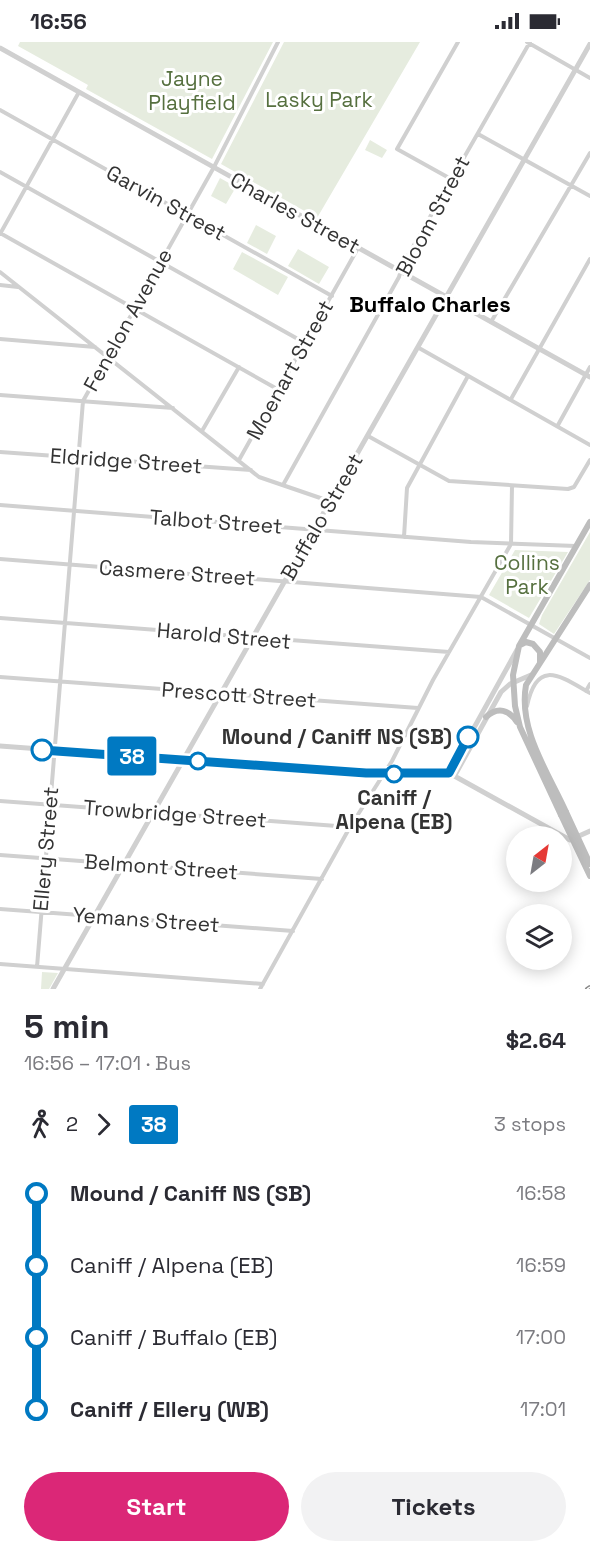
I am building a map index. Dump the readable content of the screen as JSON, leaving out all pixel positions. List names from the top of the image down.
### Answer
{
  "streets": {
    "street": [
      "Garvin Street",
      "Charles Street",
      "Bloom Street",
      "Fenelon Avenue",
      "Moenart Street",
      "Eldridge Street",
      "Buffalo Street",
      "Talbot Street",
      "Casmere Street",
      "Harold Street",
      "Prescott Street",
      "Trowbridge Street",
      "Ellery Street",
      "Belmont Street",
      "Yemans Street"
    ]
  },
  "crossings": [
    ["Garvin Street", "Fenelon Avenue"],
    ["Garvin Street", "Moenart Street"],
    ["Charles Street", "Bloom Street"],
    ["Charles Street", "Fenelon Avenue"],
    ["Charles Street", "Moenart Street"],
    ["Charles Street", "Buffalo Street"],
    ["Fenelon Avenue", "Eldridge Street"],
    ["Fenelon Avenue", "Talbot Street"],
    ["Fenelon Avenue", "Casmere Street"],
    ["Fenelon Avenue", "Harold Street"],
    ["Fenelon Avenue", "Ellery Street"],
    ["Buffalo Street", "Talbot Street"],
    ["Buffalo Street", "Casmere Street"],
    ["Buffalo Street", "Harold Street"],
    ["Buffalo Street", "Prescott Street"],
    ["Buffalo Street", "Trowbridge Street"],
    ["Buffalo Street", "Belmont Street"],
    ["Buffalo Street", "Yemans Street"],
    ["Harold Street", "Ellery Street"],
    ["Prescott Street", "Ellery Street"],
    ["Trowbridge Street", "Ellery Street"],
    ["Ellery Street", "Belmont Street"],
    ["Ellery Street", "Yemans Street"]
  ],
  "districts": ["Buffalo Charles"],
  "parks": ["Jayne Playfield", "Lasky Park", "Collins Park"],
  "places": ["Mound / Caniff NS (SB)", "Caniff / Alpena (EB)"],
  "lines": ["bus line 38"],
  "north": "top right",
  "page": {
    "status": "16:56",
    "on_map": "38",
    "heading": ["5 min", "16:56 – 17:01 · Bus", "$2.64"],
    "legs": ["2", "38", "3 stops"],
    "list": [
      {
        "name": "Mound / Caniff NS (SB)",
        "value": "16:58"
      },
      {
        "name": "Caniff / Alpena (EB)",
        "value": "16:59"
      },
      {
        "name": "Caniff / Buffalo (EB)",
        "value": "17:00"
      },
      {
        "name": "Caniff / Ellery (WB)",
        "value": "17:01"
      }
    ],
    "buttons": ["Start", "Tickets"]
  }
}
